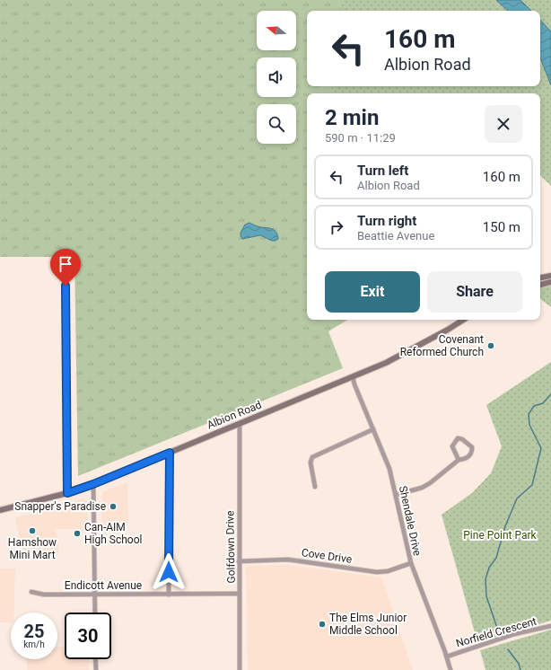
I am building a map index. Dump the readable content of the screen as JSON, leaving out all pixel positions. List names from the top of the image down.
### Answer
{
  "streets": {
    "main road": ["Albion Road"],
    "street": [
      "Shendale Drive",
      "Golfdown Drive",
      "Cove Drive",
      "Endicott Avenue",
      "Norfield Crescent"
    ]
  },
  "crossings": [
    ["Albion Road", "Shendale Drive"],
    ["Albion Road", "Golfdown Drive"],
    ["Shendale Drive", "Cove Drive"],
    ["Shendale Drive", "Norfield Crescent"],
    ["Golfdown Drive", "Cove Drive"],
    ["Golfdown Drive", "Endicott Avenue"]
  ],
  "parks": ["Pine Point Park"],
  "places": [
    "Covenant Reformed Church",
    "Snapper's Paradise",
    "Hamshow Mini Mart",
    "Can-AIM High School",
    "The Elms Junior Middle School"
  ],
  "north": "left",
  "page": {
    "turn": ["160 m", "Albion Road"],
    "heading": ["2 min", "590 m · 11:29"],
    "list": [
      {
        "name": "Turn left",
        "note": "Albion Road",
        "value": "160 m"
      },
      {
        "name": "Turn right",
        "note": "Beattie Avenue",
        "value": "150 m"
      }
    ],
    "buttons": ["Exit", "Share"],
    "speed": "25 km/h",
    "limit": "30"
  }
}
